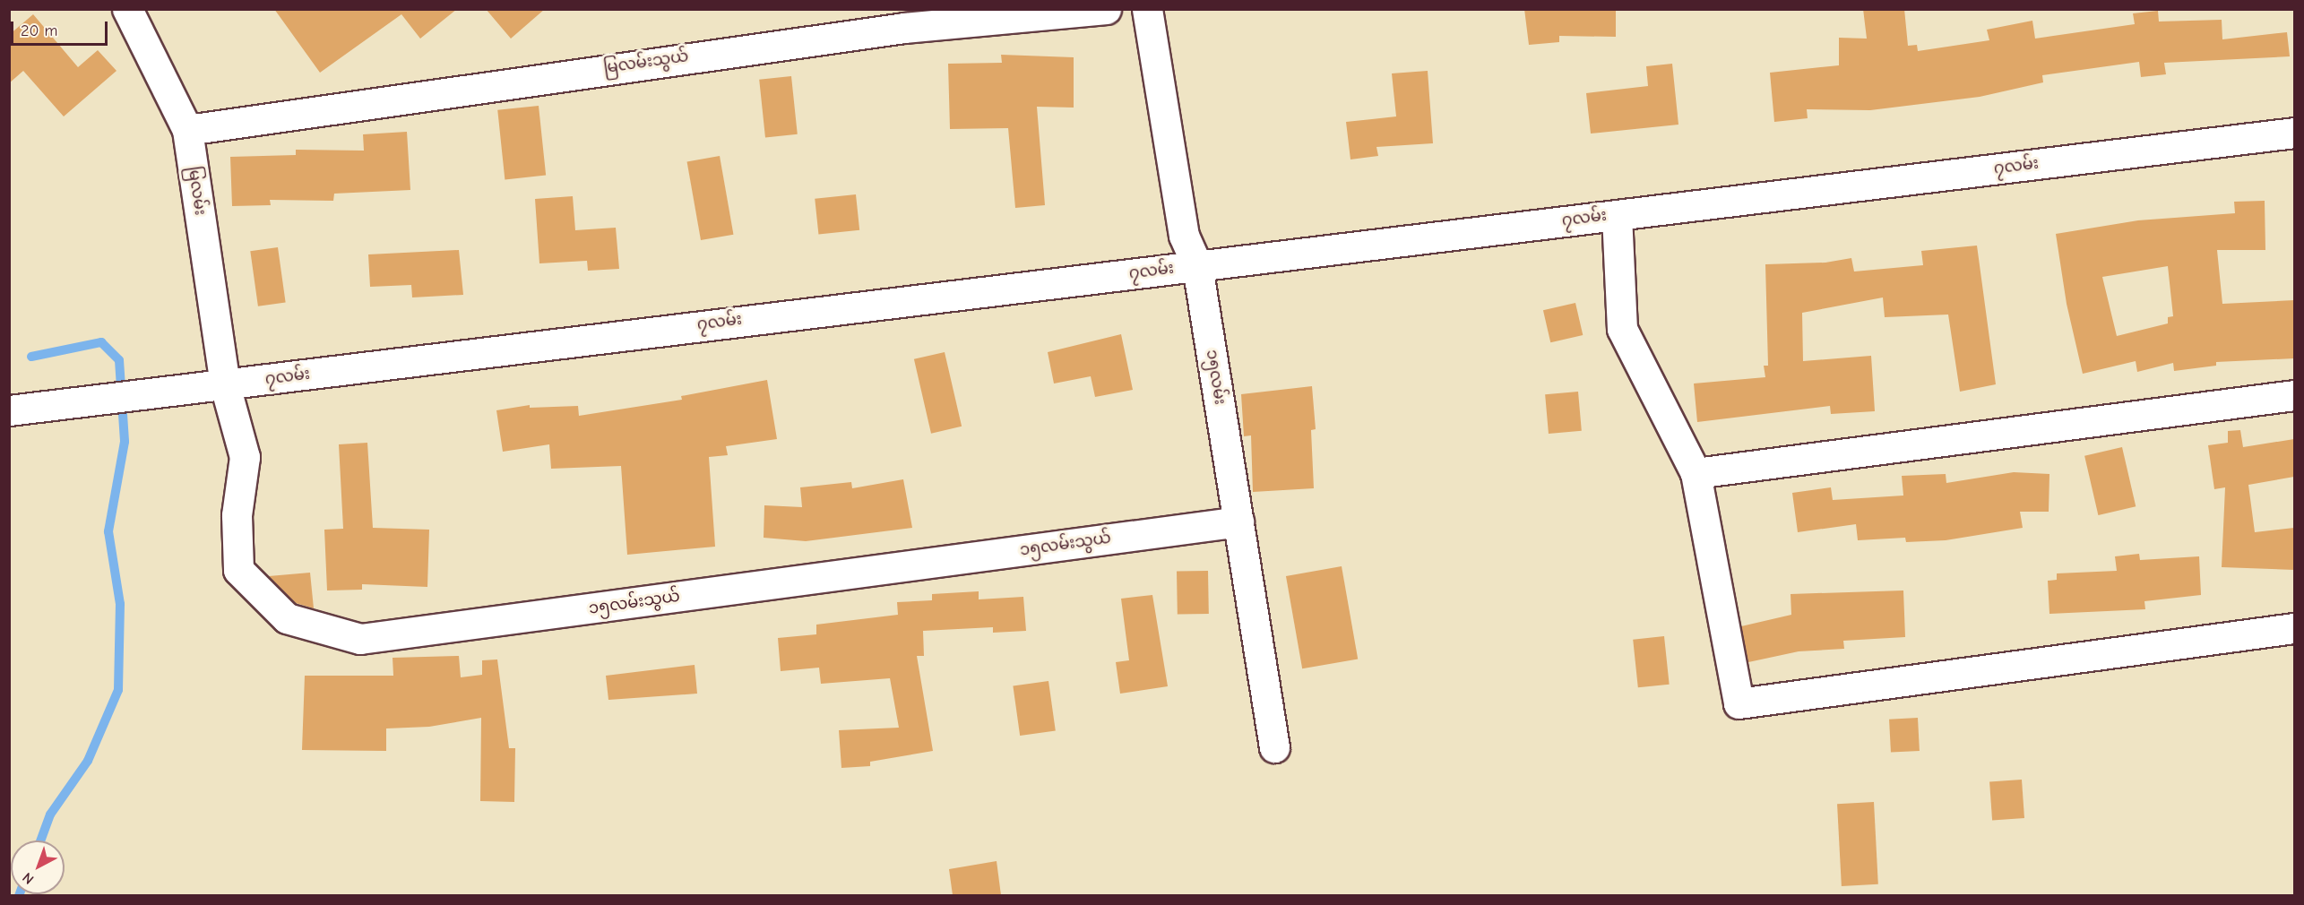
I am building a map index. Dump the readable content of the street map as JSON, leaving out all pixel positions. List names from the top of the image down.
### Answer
{
  "streets": {
    "street": [
      "မြလမ်းသွယ်",
      "၇လမ်း",
      "မြလမ်း",
      "၁၅လမ်း",
      "၁၅လမ်းသွယ်"
    ]
  },
  "crossings": [
    ["မြလမ်းသွယ်", "မြလမ်း"],
    ["၇လမ်း", "မြလမ်း"],
    ["၇လမ်း", "၁၅လမ်း"],
    ["၇လမ်း", "၁၅လမ်းသွယ်"],
    ["မြလမ်း", "၁၅လမ်းသွယ်"],
    ["၁၅လမ်း", "၁၅လမ်းသွယ်"]
  ],
  "scale_bar": "20 m",
  "north": "bottom left"
}
